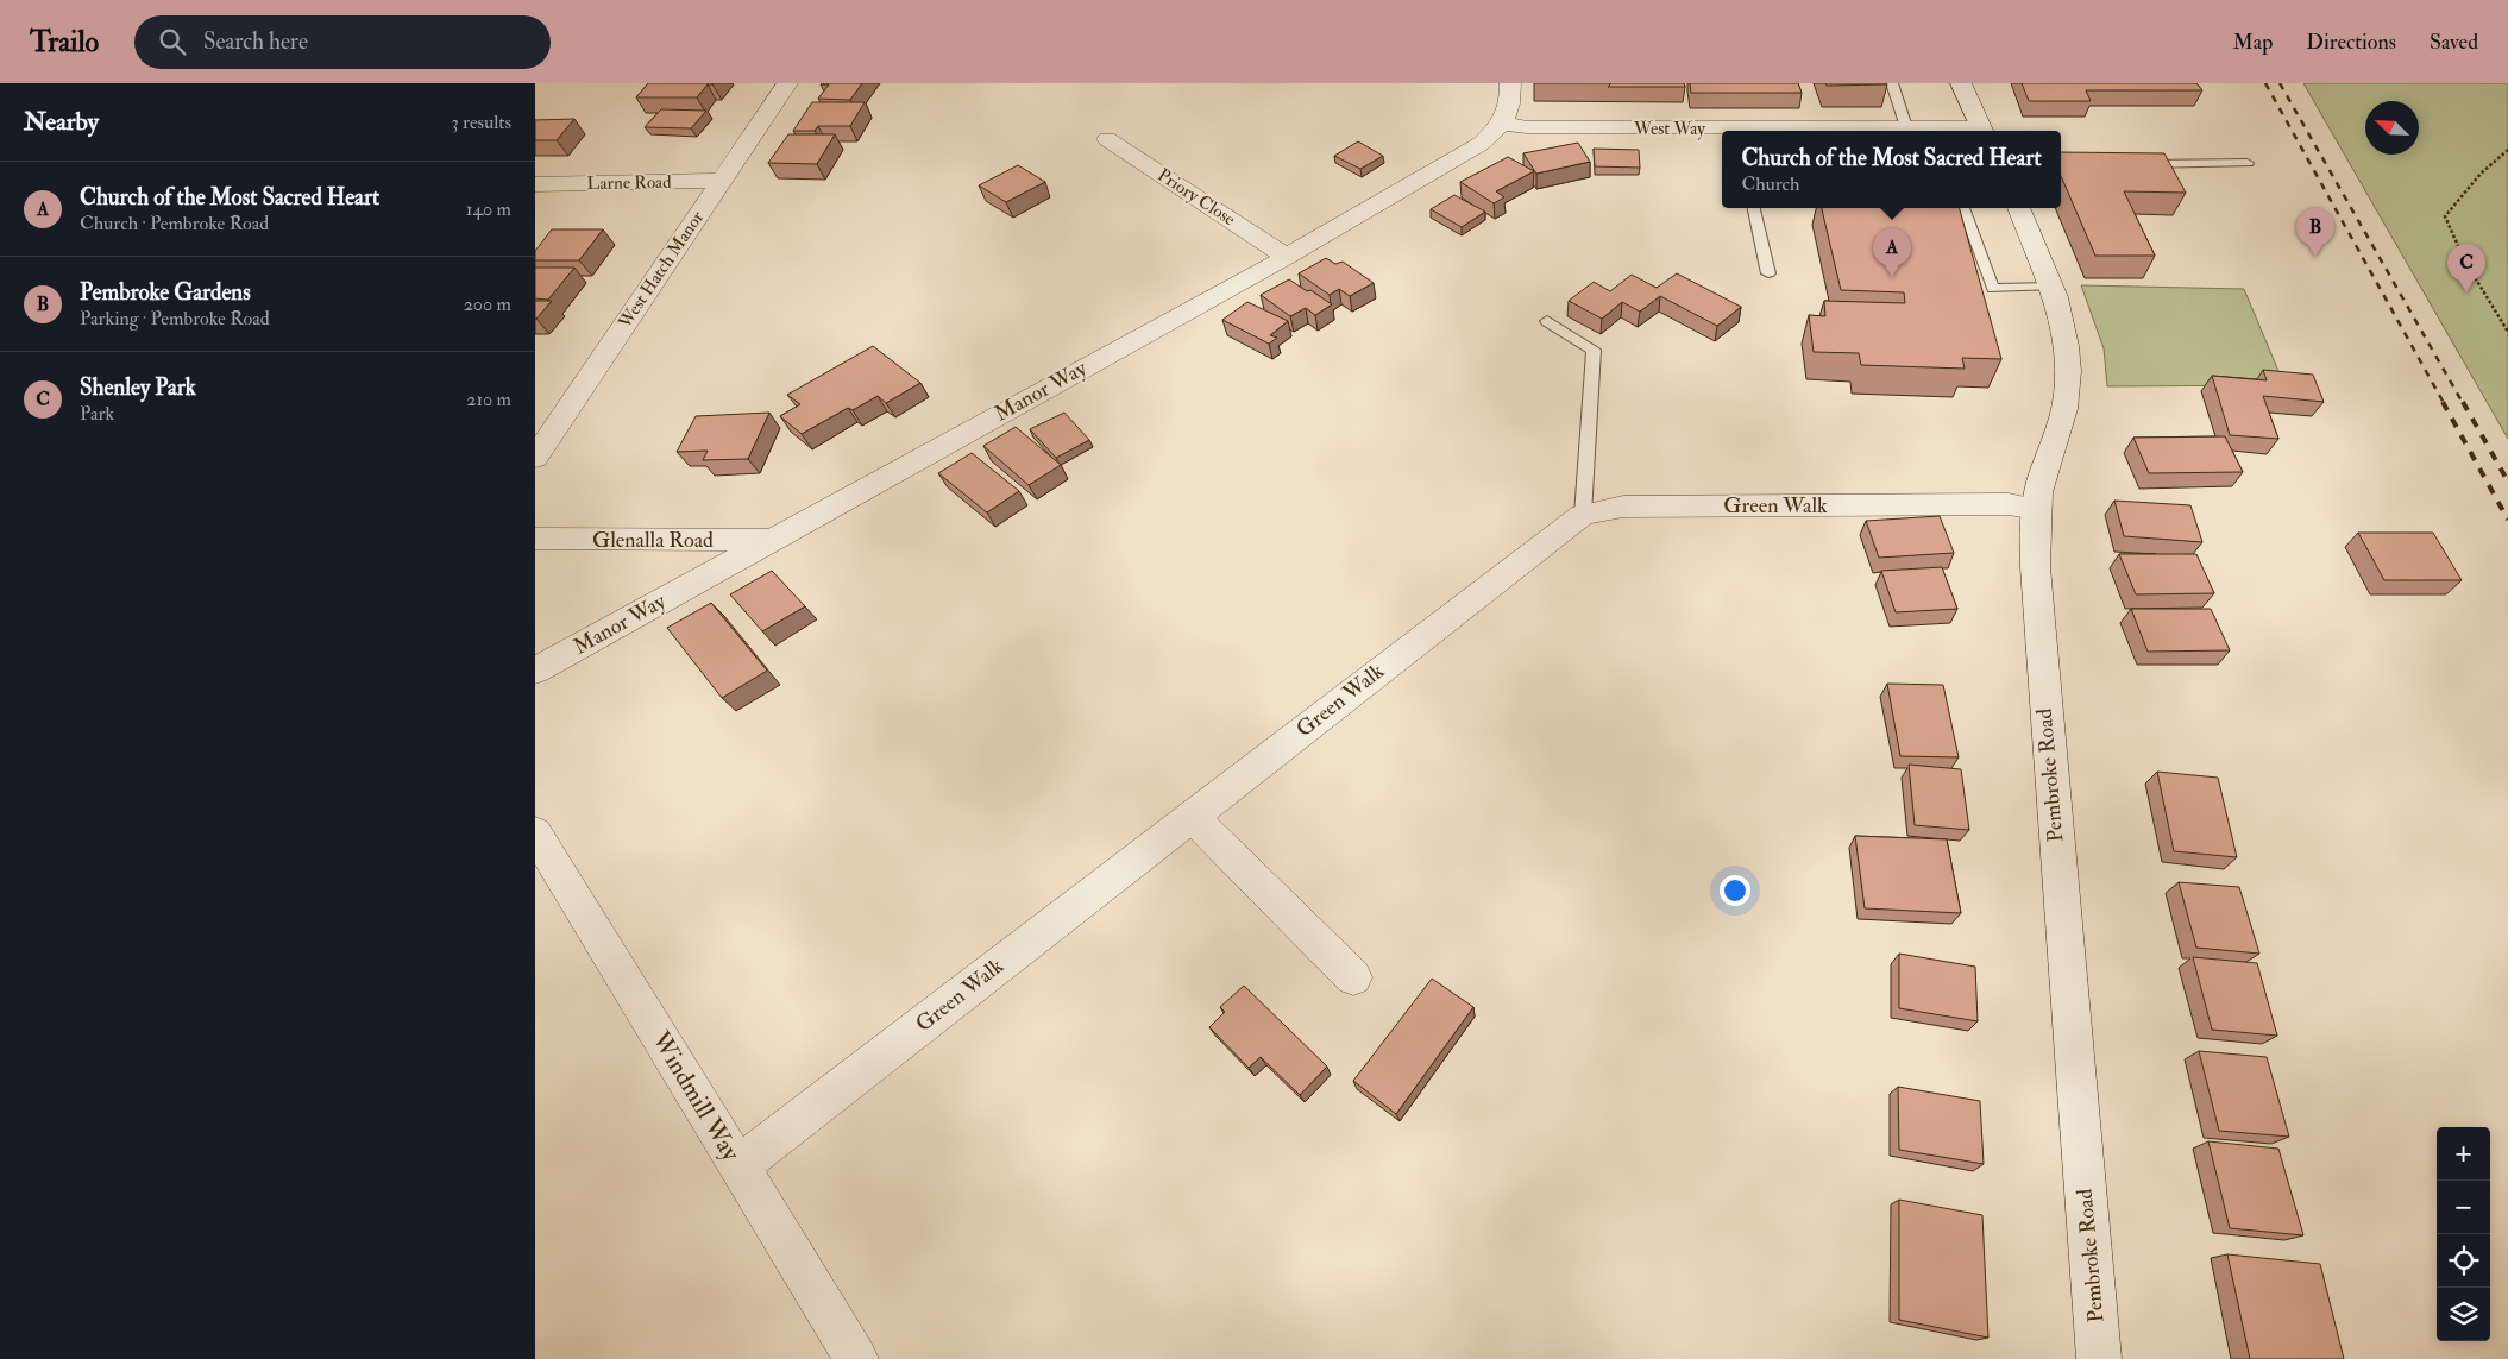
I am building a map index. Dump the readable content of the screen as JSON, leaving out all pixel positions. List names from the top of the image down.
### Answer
{
  "streets": {
    "street": [
      "West Way",
      "Larne Road",
      "Priory Close",
      "West Hatch Manor",
      "Manor Way",
      "Green Walk",
      "Glenalla Road",
      "Pembroke Road",
      "Windmill Way"
    ]
  },
  "crossings": [
    ["West Way", "Manor Way"],
    ["Larne Road", "West Hatch Manor"],
    ["Priory Close", "Manor Way"],
    ["Manor Way", "Glenalla Road"],
    ["Green Walk", "Pembroke Road"],
    ["Green Walk", "Windmill Way"]
  ],
  "north": "top left",
  "page": {
    "header": "Trailo",
    "search": "Search here",
    "nav": ["Map", "Directions", "Saved"],
    "heading": ["Nearby", "3 results"],
    "popup": ["Church of the Most Sacred Heart", "Church"],
    "list": [
      {
        "mark": "A",
        "name": "Church of the Most Sacred Heart",
        "note": "Church · Pembroke Road",
        "value": "140 m"
      },
      {
        "mark": "B",
        "name": "Pembroke Gardens",
        "note": "Parking · Pembroke Road",
        "value": "200 m"
      },
      {
        "mark": "C",
        "name": "Shenley Park",
        "note": "Park",
        "value": "210 m"
      }
    ],
    "pins": ["B", "A", "C"],
    "map_buttons": ["+", "−"]
  }
}
